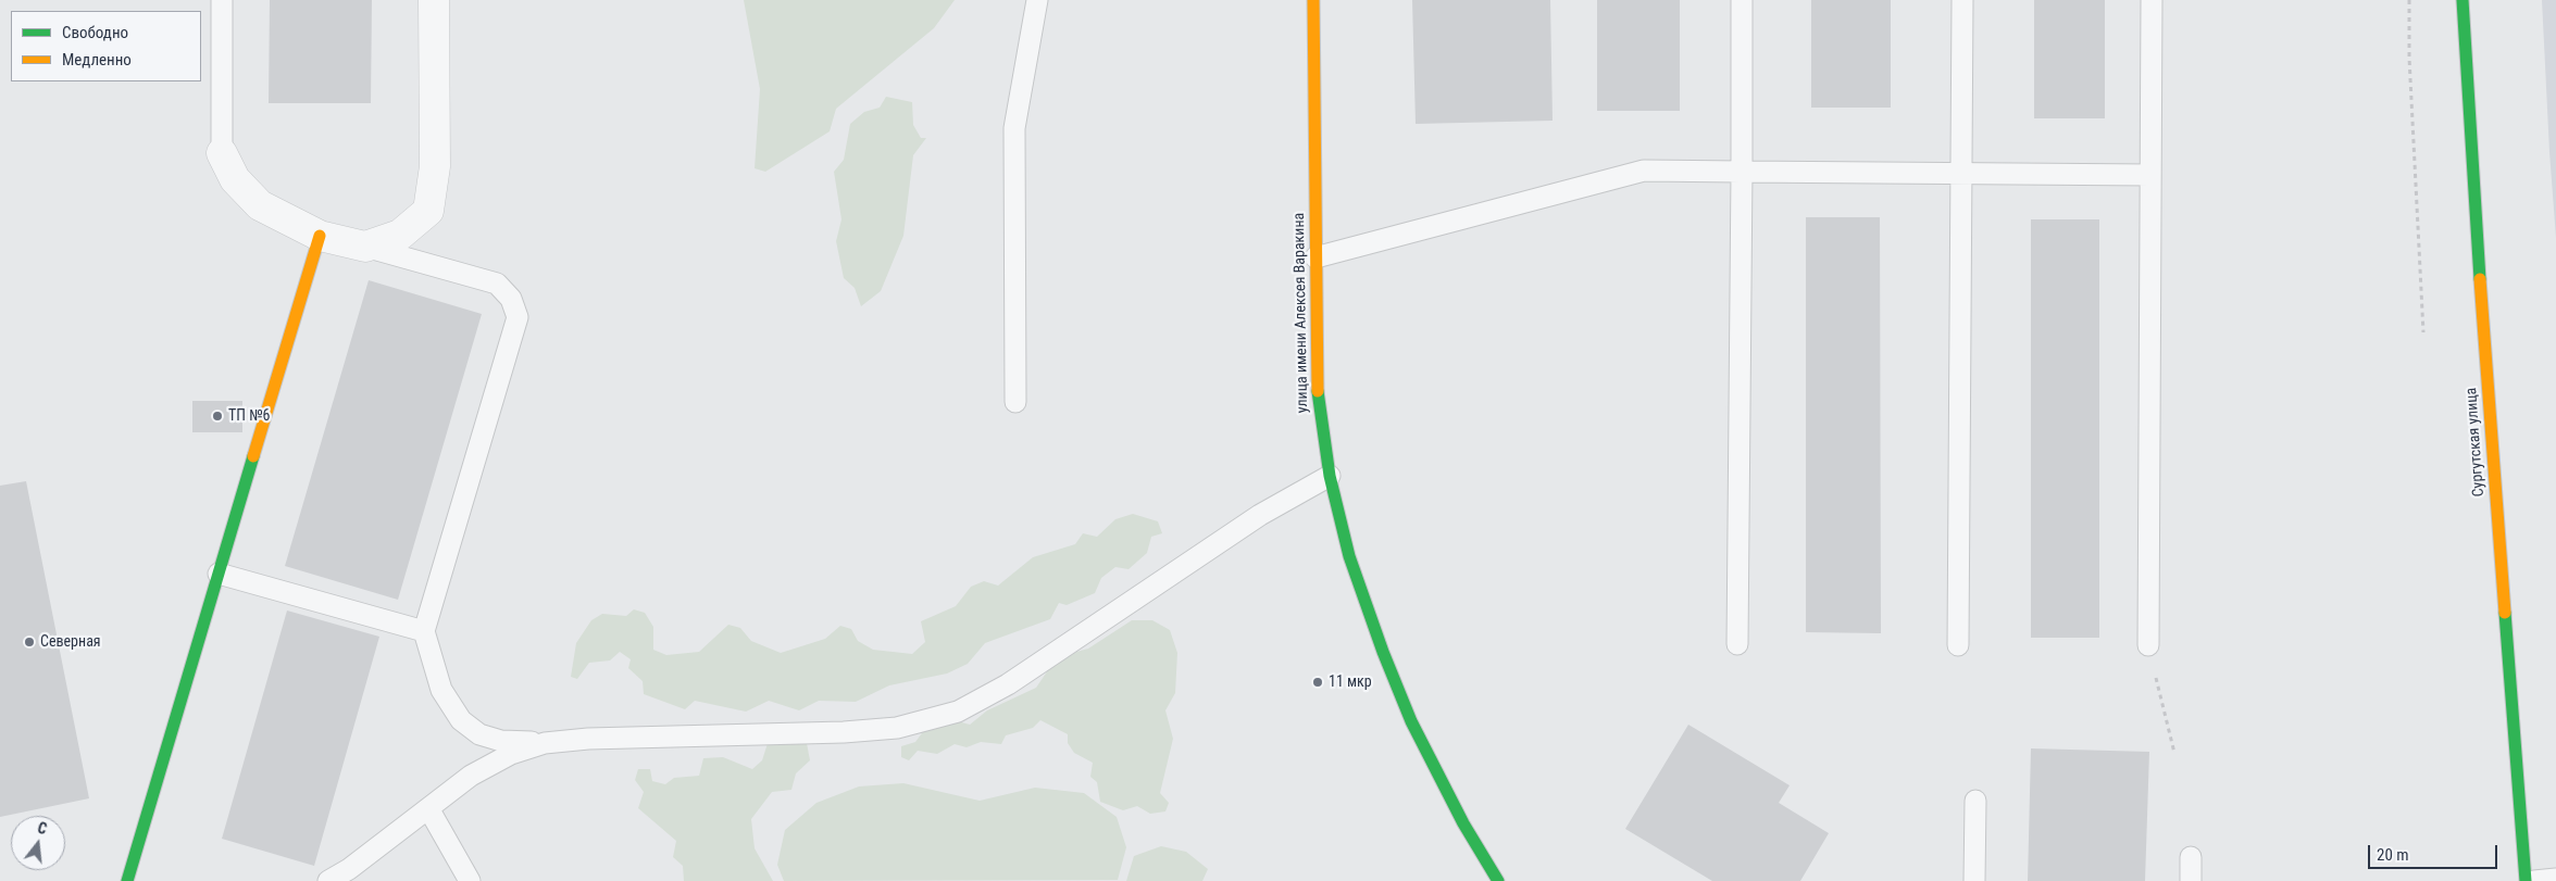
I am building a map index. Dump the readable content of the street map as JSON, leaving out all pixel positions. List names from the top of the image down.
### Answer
{
  "streets": {
    "street": ["улица имени Алексея Варакина", "Сургутская улица"]
  },
  "places": ["ТП №6", "Северная", "11 мкр"],
  "legend": ["Свободно", "Медленно"],
  "scale_bar": "20 m",
  "north": "top"
}
